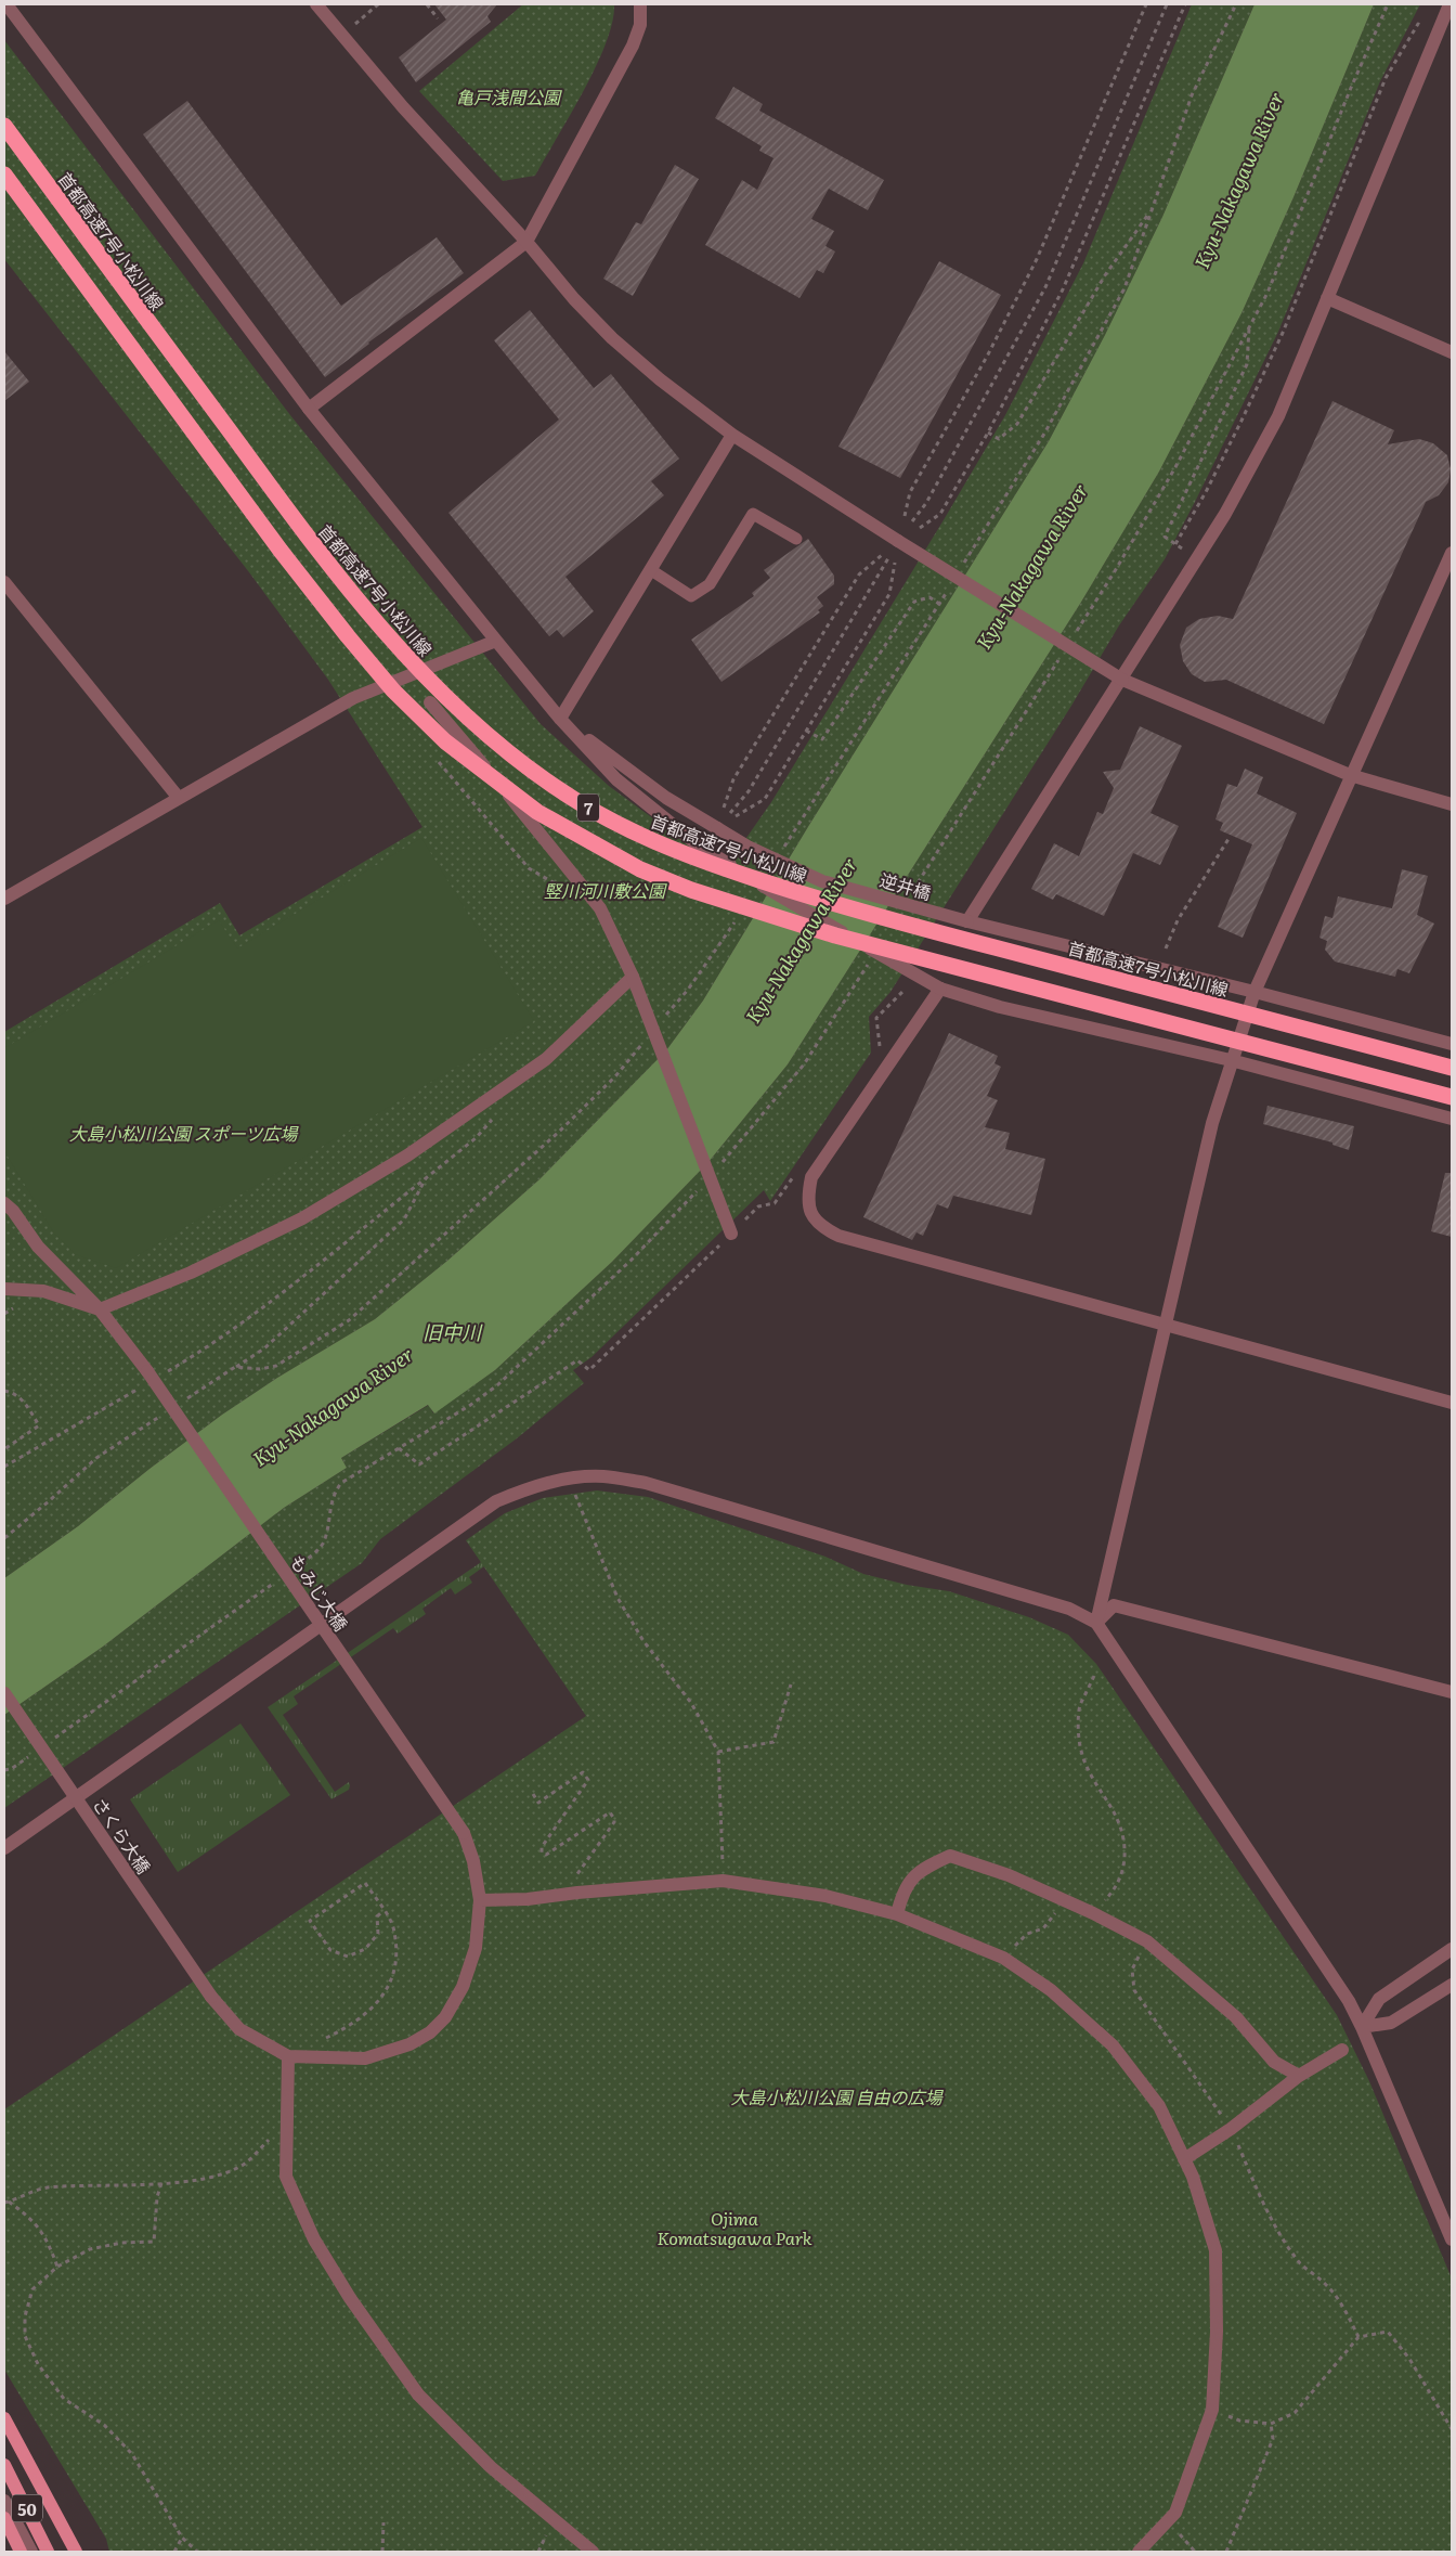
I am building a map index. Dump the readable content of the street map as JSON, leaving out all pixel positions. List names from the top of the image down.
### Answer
{
  "streets": {
    "highway": ["首都高速7号小松川線", "7"],
    "main road": ["50"],
    "street": ["逆井橋", "もみじ大橋", "さくら大橋"]
  },
  "crossings": [
    ["もみじ大橋", "さくら大橋"]
  ],
  "water": ["Kyu-Nakagawa River", "旧中川"],
  "parks": [
    "亀戸浅間公園",
    "竪川河川敷公園",
    "大島小松川公園 スポーツ広場",
    "大島小松川公園 自由の広場",
    "Ojima Komatsugawa Park"
  ]
}
